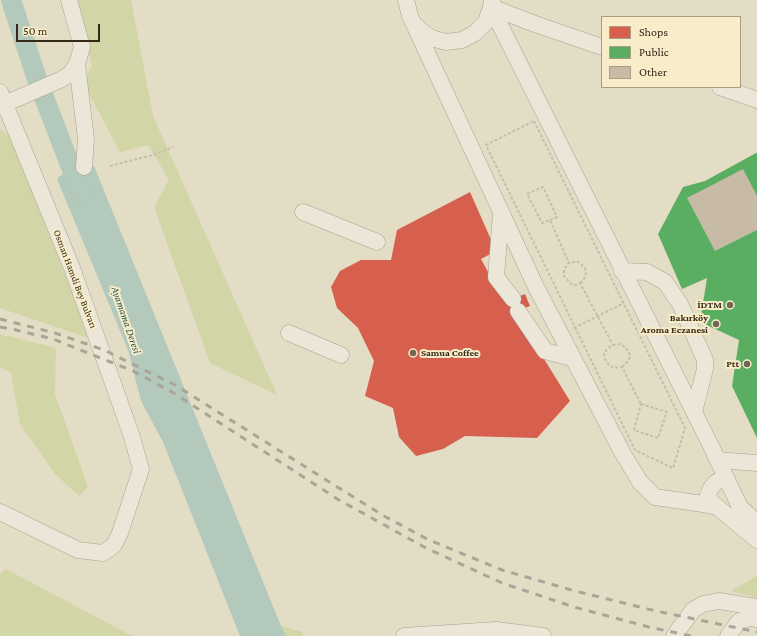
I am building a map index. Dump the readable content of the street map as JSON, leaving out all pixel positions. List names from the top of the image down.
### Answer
{
  "streets": {
    "street": ["Osman Hamdi Bey Bulvarı"]
  },
  "water": ["Ayamama Deresi"],
  "places": [
    "İDTM",
    "Bakırköy Aroma Eczanesi",
    "Samua Coffee",
    "Ptt"
  ],
  "legend": ["Shops", "Public", "Other"],
  "scale_bar": "50 m"
}
